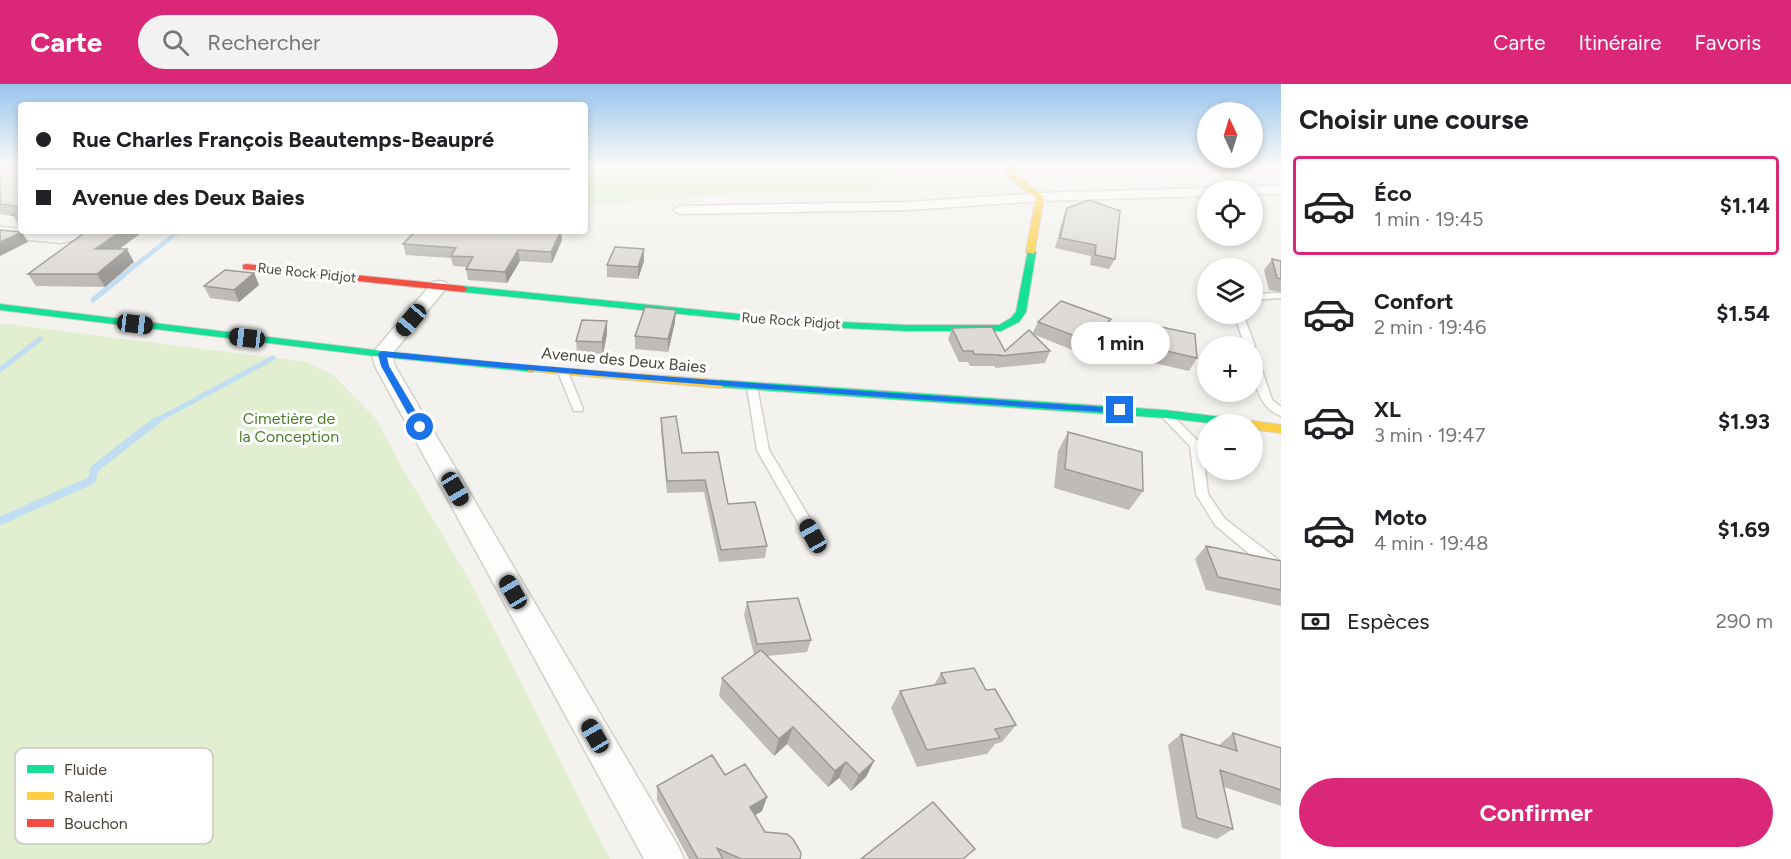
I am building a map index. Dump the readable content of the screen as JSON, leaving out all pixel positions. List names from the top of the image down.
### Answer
{
  "streets": {
    "street": ["Rue Rock Pidjot", "Avenue des Deux Baies"]
  },
  "parks": ["Cimetière de la Conception"],
  "legend": ["Fluide", "Ralenti", "Bouchon"],
  "north": "top",
  "page": {
    "header": "Carte",
    "search": "Rechercher",
    "nav": ["Carte", "Itinéraire", "Favoris"],
    "heading": "Choisir une course",
    "map_buttons": ["+", "−"],
    "banner": ["Rue Charles François Beautemps-Beaupré", "Avenue des Deux Baies"],
    "list": [
      {
        "name": "Éco",
        "note": "1 min · 19:45",
        "value": "$1.14"
      },
      {
        "name": "Confort",
        "note": "2 min · 19:46",
        "value": "$1.54"
      },
      {
        "name": "XL",
        "note": "3 min · 19:47",
        "value": "$1.93"
      },
      {
        "name": "Moto",
        "note": "4 min · 19:48",
        "value": "$1.69"
      }
    ],
    "bubble": "1 min",
    "pay": ["Espèces", "290 m"],
    "buttons": "Confirmer"
  }
}
